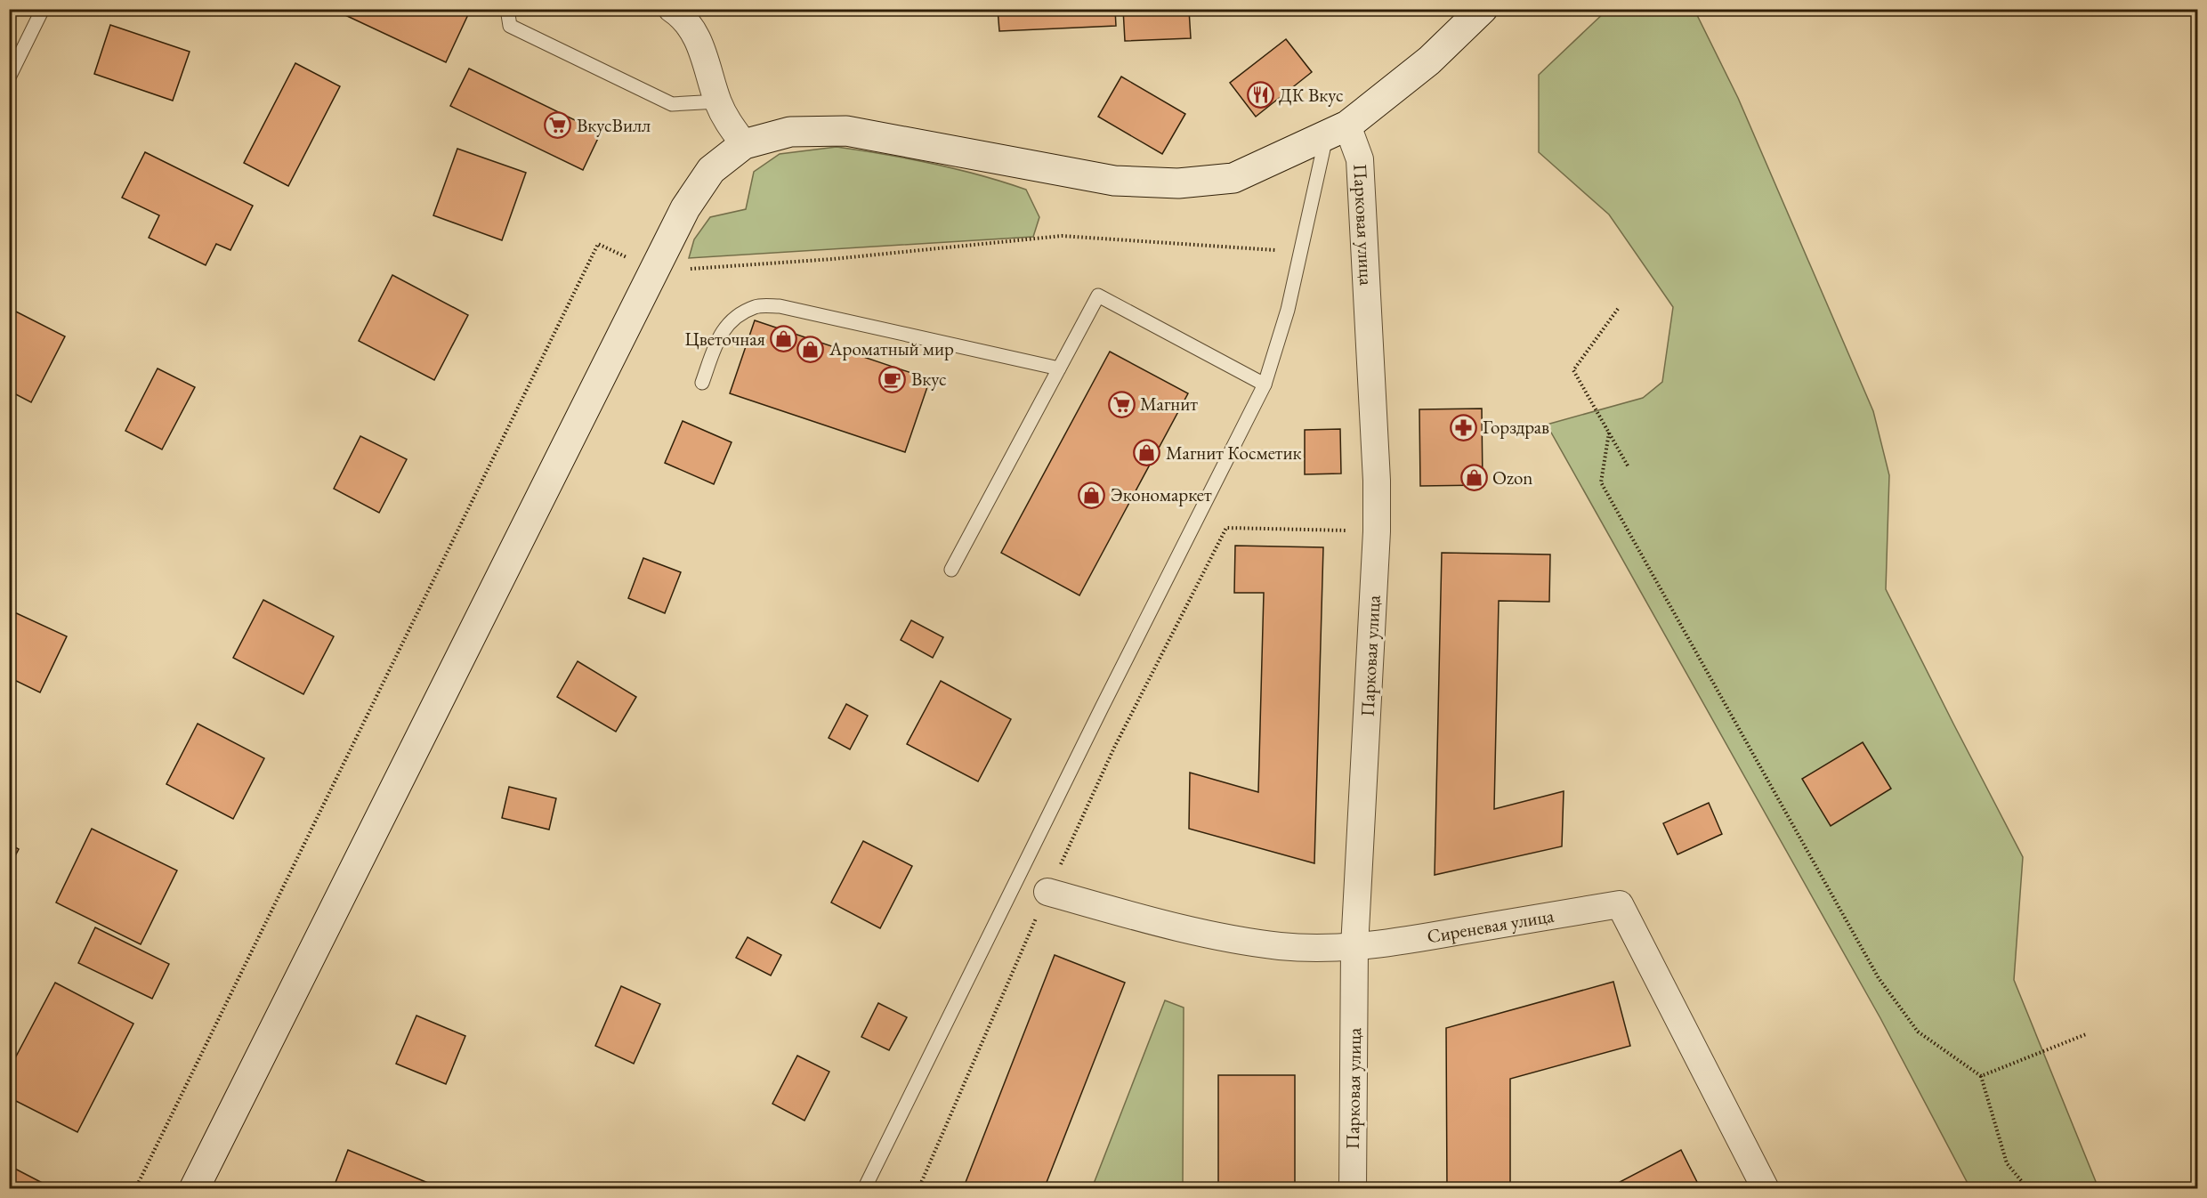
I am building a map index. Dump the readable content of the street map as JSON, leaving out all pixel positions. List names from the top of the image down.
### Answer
{
  "streets": {
    "street": ["Парковая улица", "Сиреневая улица"]
  },
  "crossings": [
    ["Парковая улица", "Сиреневая улица"]
  ],
  "places": {
    "restaurant": ["ДК Вкус"],
    "supermarket": ["ВкусВилл", "Магнит"],
    "shop": [
      "Цветочная",
      "Ароматный мир",
      "Магнит Косметик",
      "Ozon",
      "Экономаркет"
    ],
    "cafe": ["Вкус"],
    "pharmacy": ["Горздрав"]
  }
}
